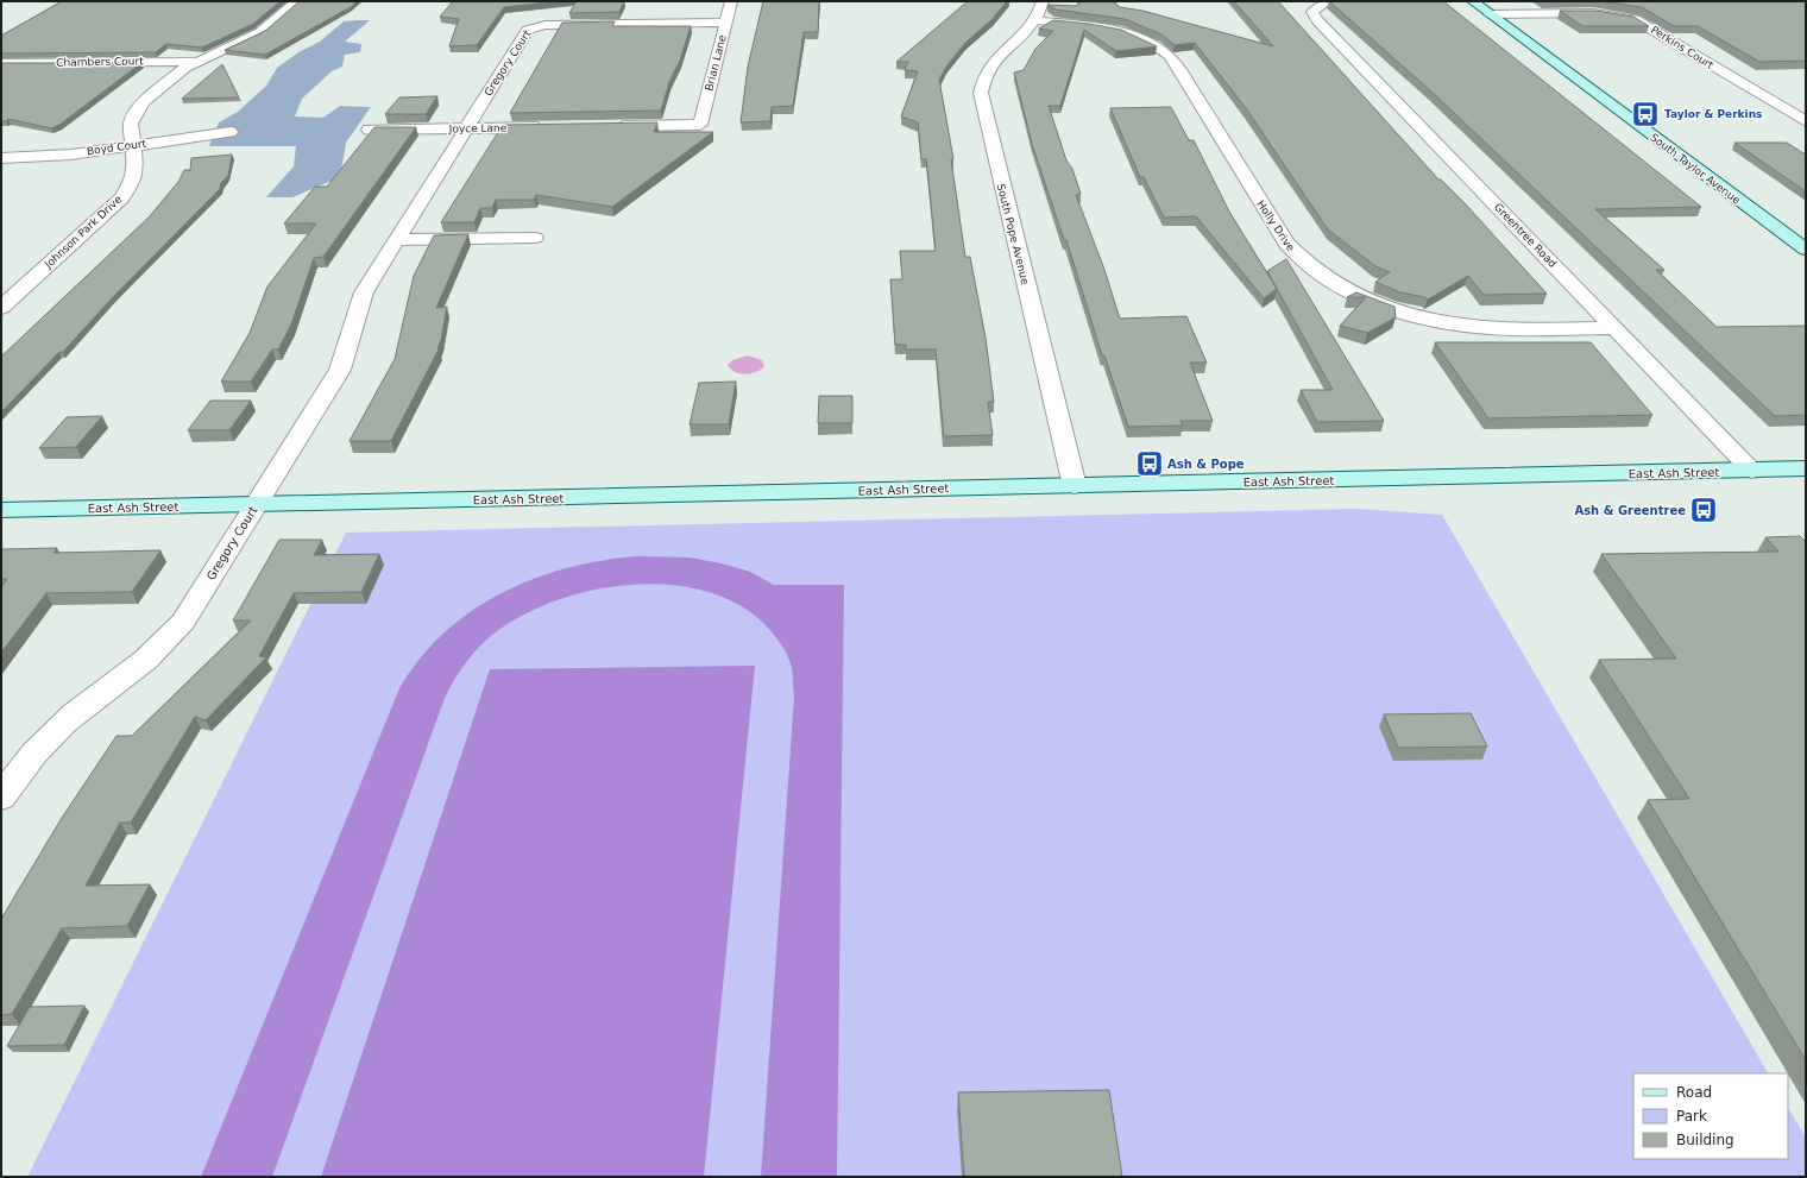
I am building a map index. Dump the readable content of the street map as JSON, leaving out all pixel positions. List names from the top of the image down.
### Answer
{
  "streets": {
    "street": [
      "Perkins Court",
      "Chambers Court",
      "Gregory Court",
      "Brian Lane",
      "Joyce Lane",
      "Boyd Court",
      "South Taylor Avenue",
      "Holly Drive",
      "Johnson Park Drive",
      "South Pope Avenue",
      "Greentree Road",
      "East Ash Street"
    ]
  },
  "crossings": [
    ["Perkins Court", "South Taylor Avenue"],
    ["Chambers Court", "Johnson Park Drive"],
    ["Gregory Court", "Brian Lane"],
    ["Gregory Court", "Joyce Lane"],
    ["Gregory Court", "East Ash Street"],
    ["Boyd Court", "Johnson Park Drive"],
    ["Holly Drive", "South Pope Avenue"],
    ["Holly Drive", "Greentree Road"],
    ["South Pope Avenue", "East Ash Street"],
    ["Greentree Road", "East Ash Street"]
  ],
  "places": {
    "bus stop": ["Taylor & Perkins", "Ash & Pope", "Ash & Greentree"]
  },
  "legend": ["Road", "Park", "Building"]
}
